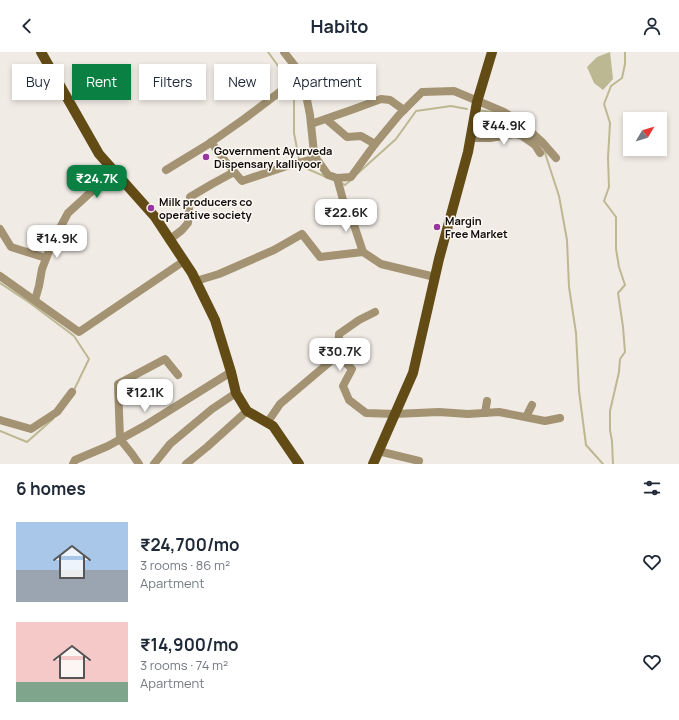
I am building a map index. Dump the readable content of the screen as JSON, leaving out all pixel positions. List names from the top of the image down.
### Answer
{
  "places": ["Government Ayurveda Dispensary kalliyoor", "Milk producers co operative society", "Margin Free Market"],
  "north": "top right",
  "page": {
    "header": "Habito",
    "chip": [
      "Buy",
      "Rent",
      "Filters",
      "New",
      "Apartment"
    ],
    "price": [
      "₹44.9K",
      "₹24.7K",
      "₹22.6K",
      "₹14.9K",
      "₹30.7K",
      "₹12.1K"
    ],
    "heading": "6 homes",
    "list": [
      {
        "name": "₹24,700/mo",
        "note": "3 rooms · 86 m² · Apartment"
      },
      {
        "name": "₹14,900/mo",
        "note": "3 rooms · 74 m² · Apartment"
      }
    ]
  }
}
